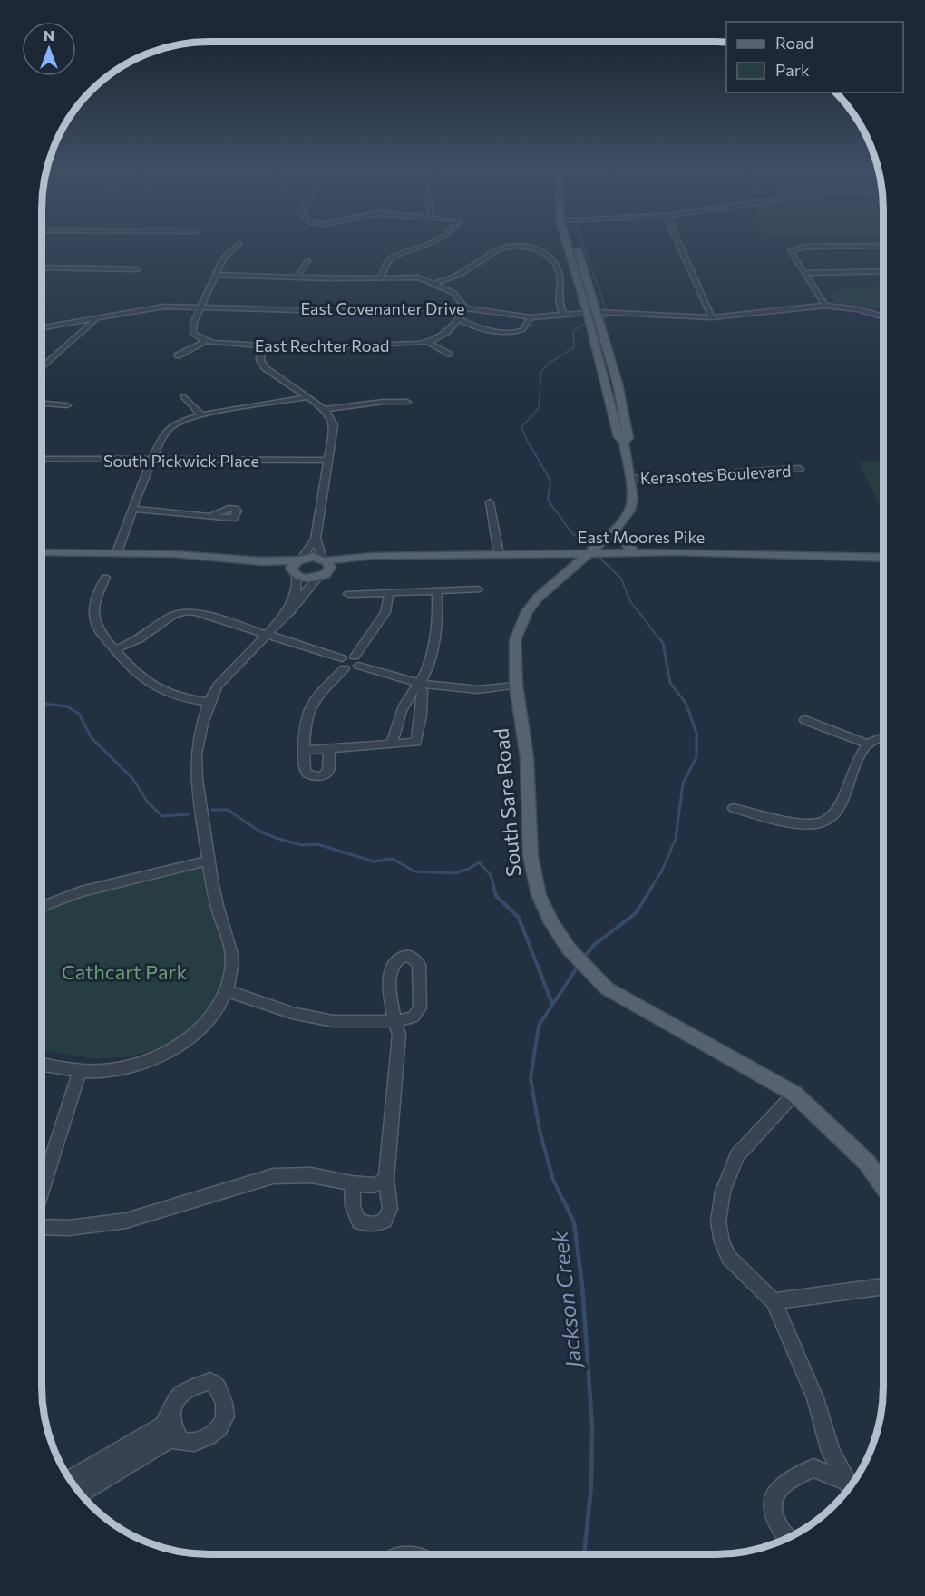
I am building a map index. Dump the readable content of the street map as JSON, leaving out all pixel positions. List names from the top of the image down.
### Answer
{
  "streets": {
    "main road": ["East Moores Pike", "South Sare Road"],
    "street": [
      "East Covenanter Drive",
      "East Rechter Road",
      "South Pickwick Place",
      "Kerasotes Boulevard"
    ]
  },
  "crossings": [
    ["East Covenanter Drive", "East Rechter Road"],
    ["Kerasotes Boulevard", "South Sare Road"],
    ["East Moores Pike", "South Sare Road"]
  ],
  "water": ["Jackson Creek"],
  "parks": ["Cathcart Park"],
  "legend": ["Road", "Park"],
  "north": "top"
}
